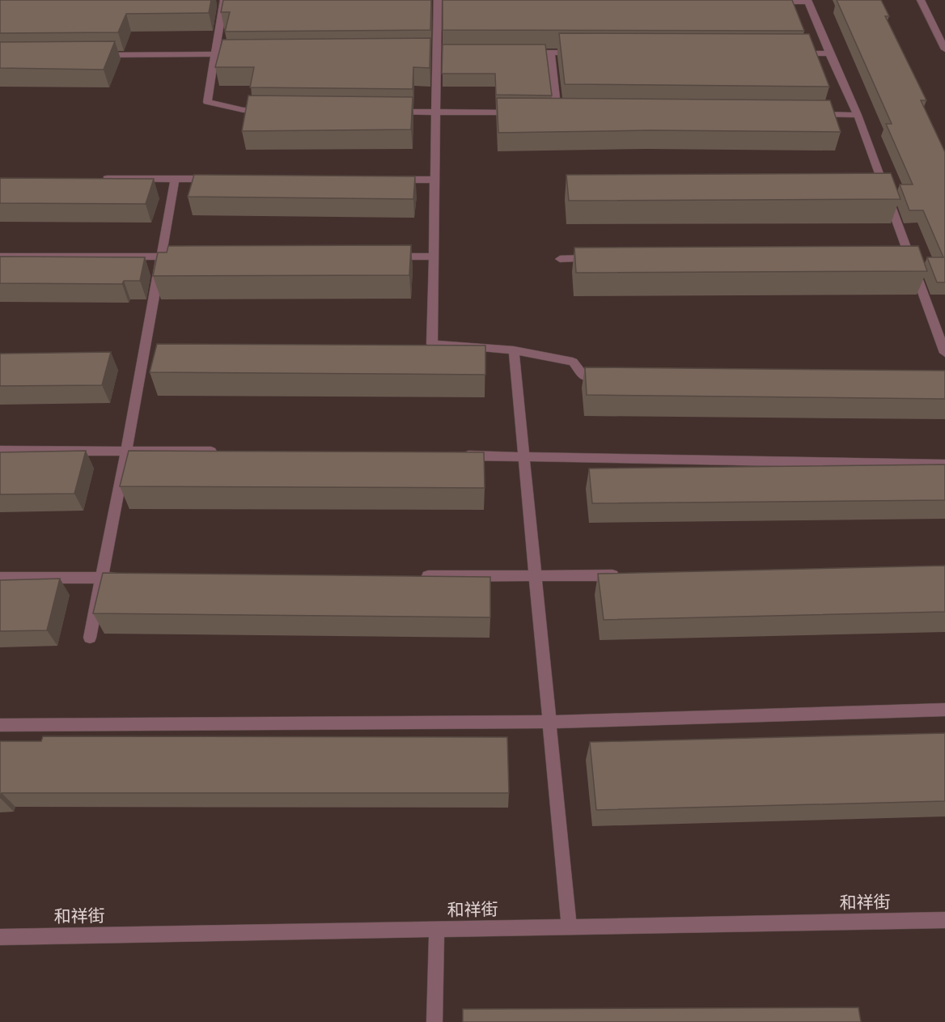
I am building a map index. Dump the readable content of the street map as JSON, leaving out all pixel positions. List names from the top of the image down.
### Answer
{
  "streets": {
    "street": ["和祥街"]
  }
}
